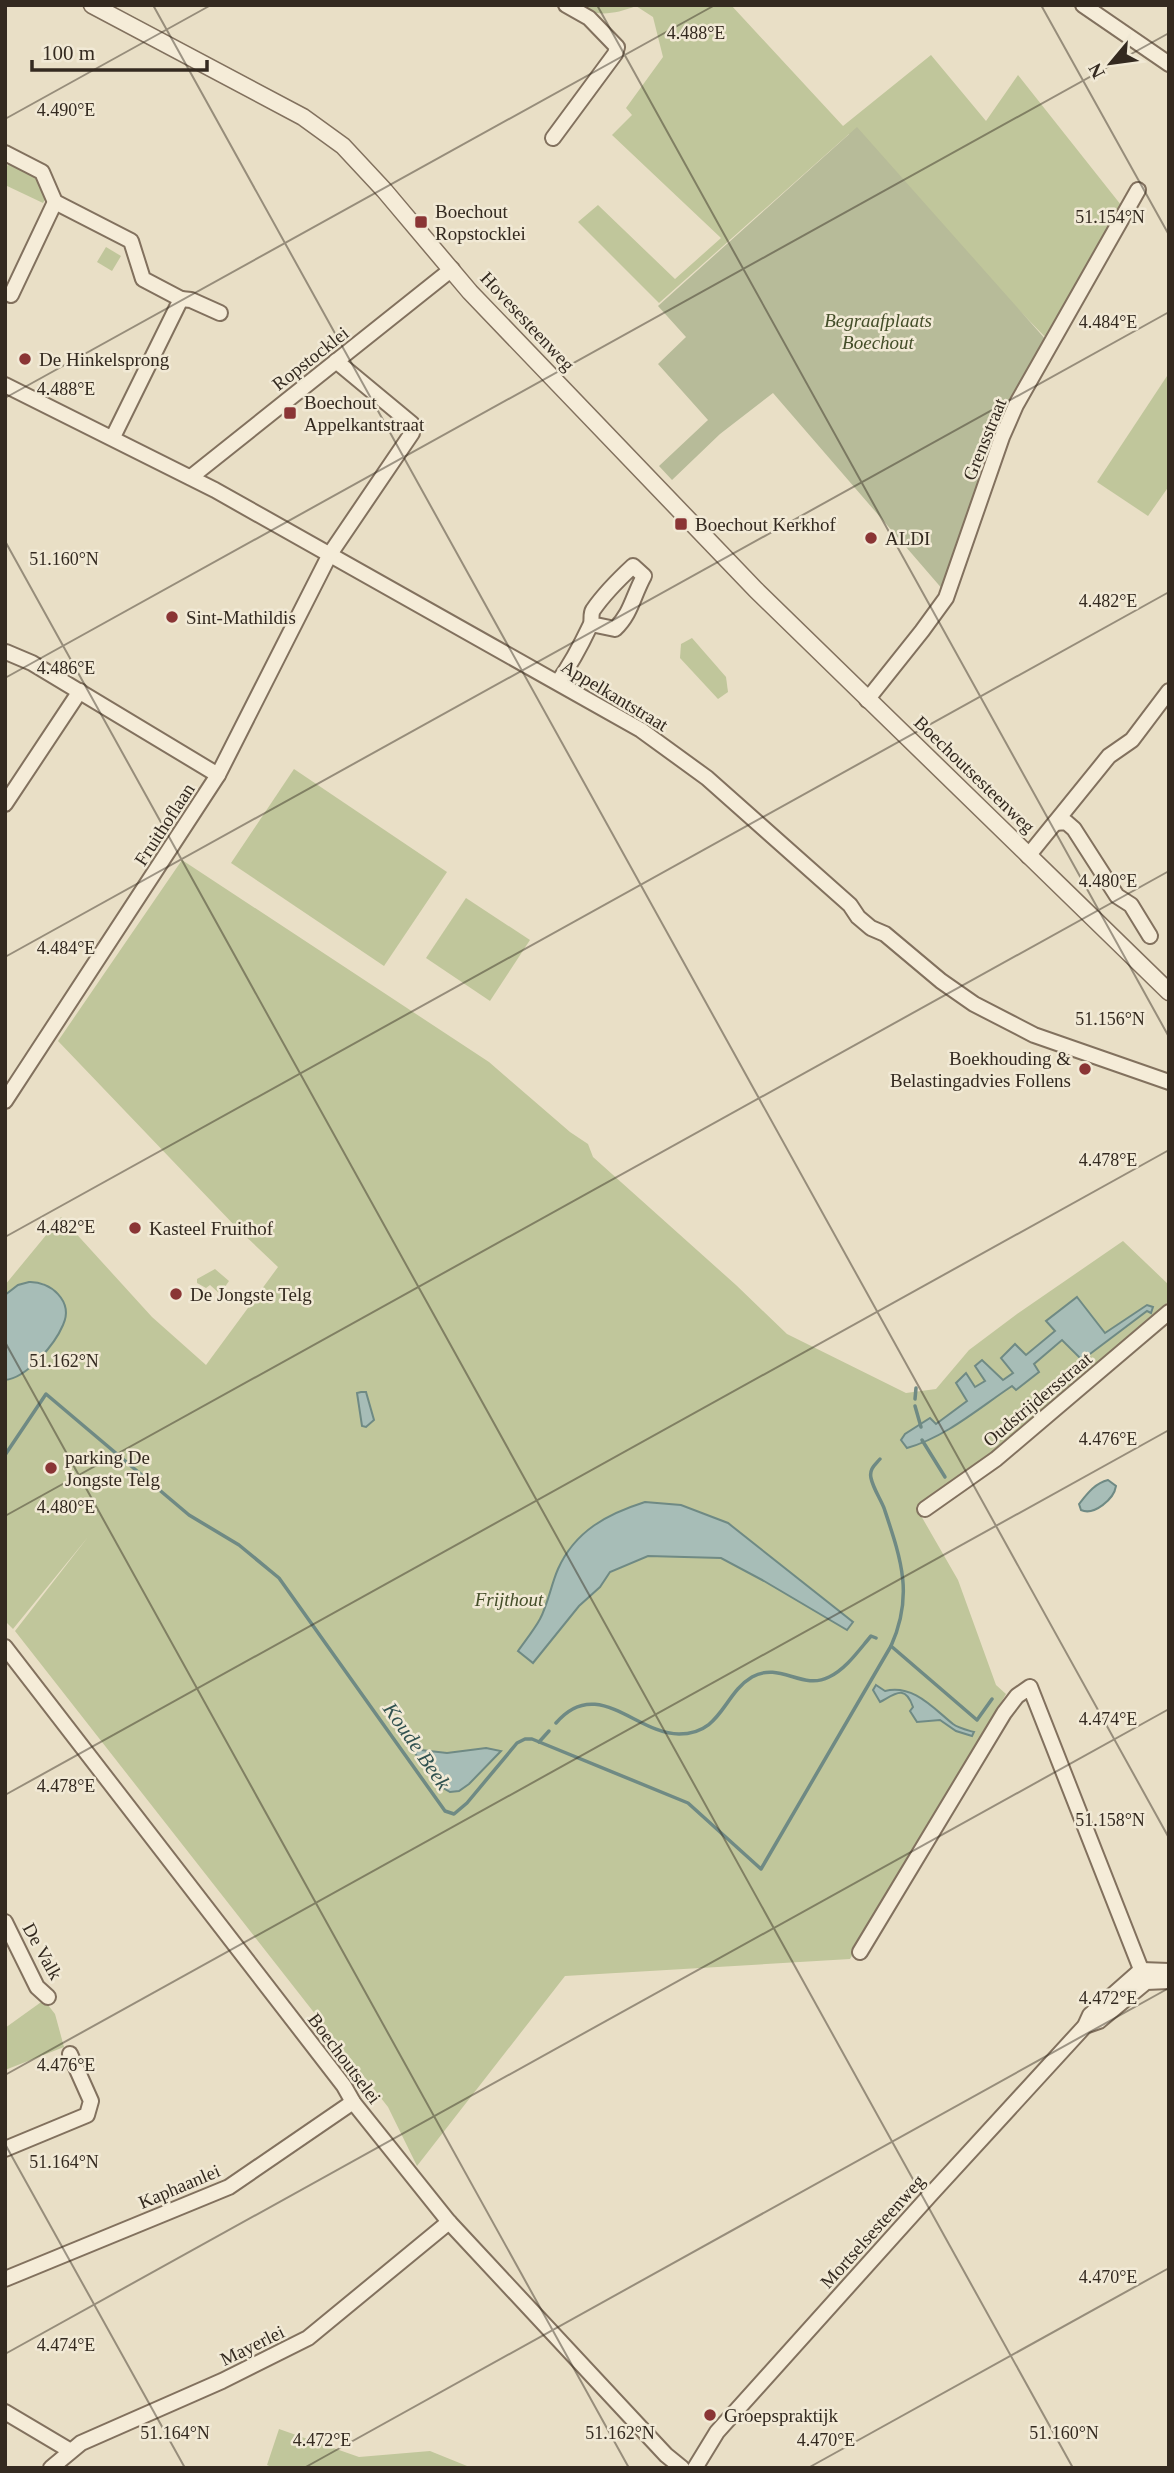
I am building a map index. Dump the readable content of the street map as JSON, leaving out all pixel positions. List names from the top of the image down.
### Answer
{
  "streets": {
    "street": [
      "Hovesesteenweg",
      "Ropstocklei",
      "Grensstraat",
      "Appelkantstraat",
      "Boechoutsesteenweg",
      "Fruithoflaan",
      "Oudstrijdersstraat",
      "De Valk",
      "Boechoutselei",
      "Kaphaanlei",
      "Mortselsesteenweg",
      "Mayerlei"
    ]
  },
  "crossings": [
    ["Hovesesteenweg", "Ropstocklei"],
    ["Hovesesteenweg", "Grensstraat"],
    ["Hovesesteenweg", "Boechoutsesteenweg"],
    ["Ropstocklei", "Appelkantstraat"],
    ["Ropstocklei", "Fruithoflaan"],
    ["Appelkantstraat", "Fruithoflaan"],
    ["Boechoutselei", "Kaphaanlei"],
    ["Boechoutselei", "Mayerlei"]
  ],
  "water": ["Koude Beek"],
  "parks": ["Begraafplaats Boechout", "Frijthout"],
  "places": {
    "transit": ["Boechout Ropstocklei", "Boechout Appelkantstraat", "Boechout Kerkhof"],
    "other": [
      "De Hinkelsprong",
      "ALDI",
      "Sint-Mathildis",
      "Boekhouding & Belastingadvies Follens",
      "Kasteel Fruithof",
      "De Jongste Telg",
      "parking De Jongste Telg",
      "Groepspraktijk"
    ]
  },
  "scale_bar": "100 m",
  "north": "bottom left",
  "coordinates": [
    "4.488°E",
    "4.490°E",
    "51.154°N",
    "4.484°E",
    "51.160°N",
    "4.482°E",
    "4.486°E",
    "4.480°E",
    "51.156°N",
    "4.478°E",
    "51.162°N",
    "4.476°E",
    "4.474°E",
    "51.158°N",
    "4.472°E",
    "51.164°N",
    "4.470°E"
  ]
}
